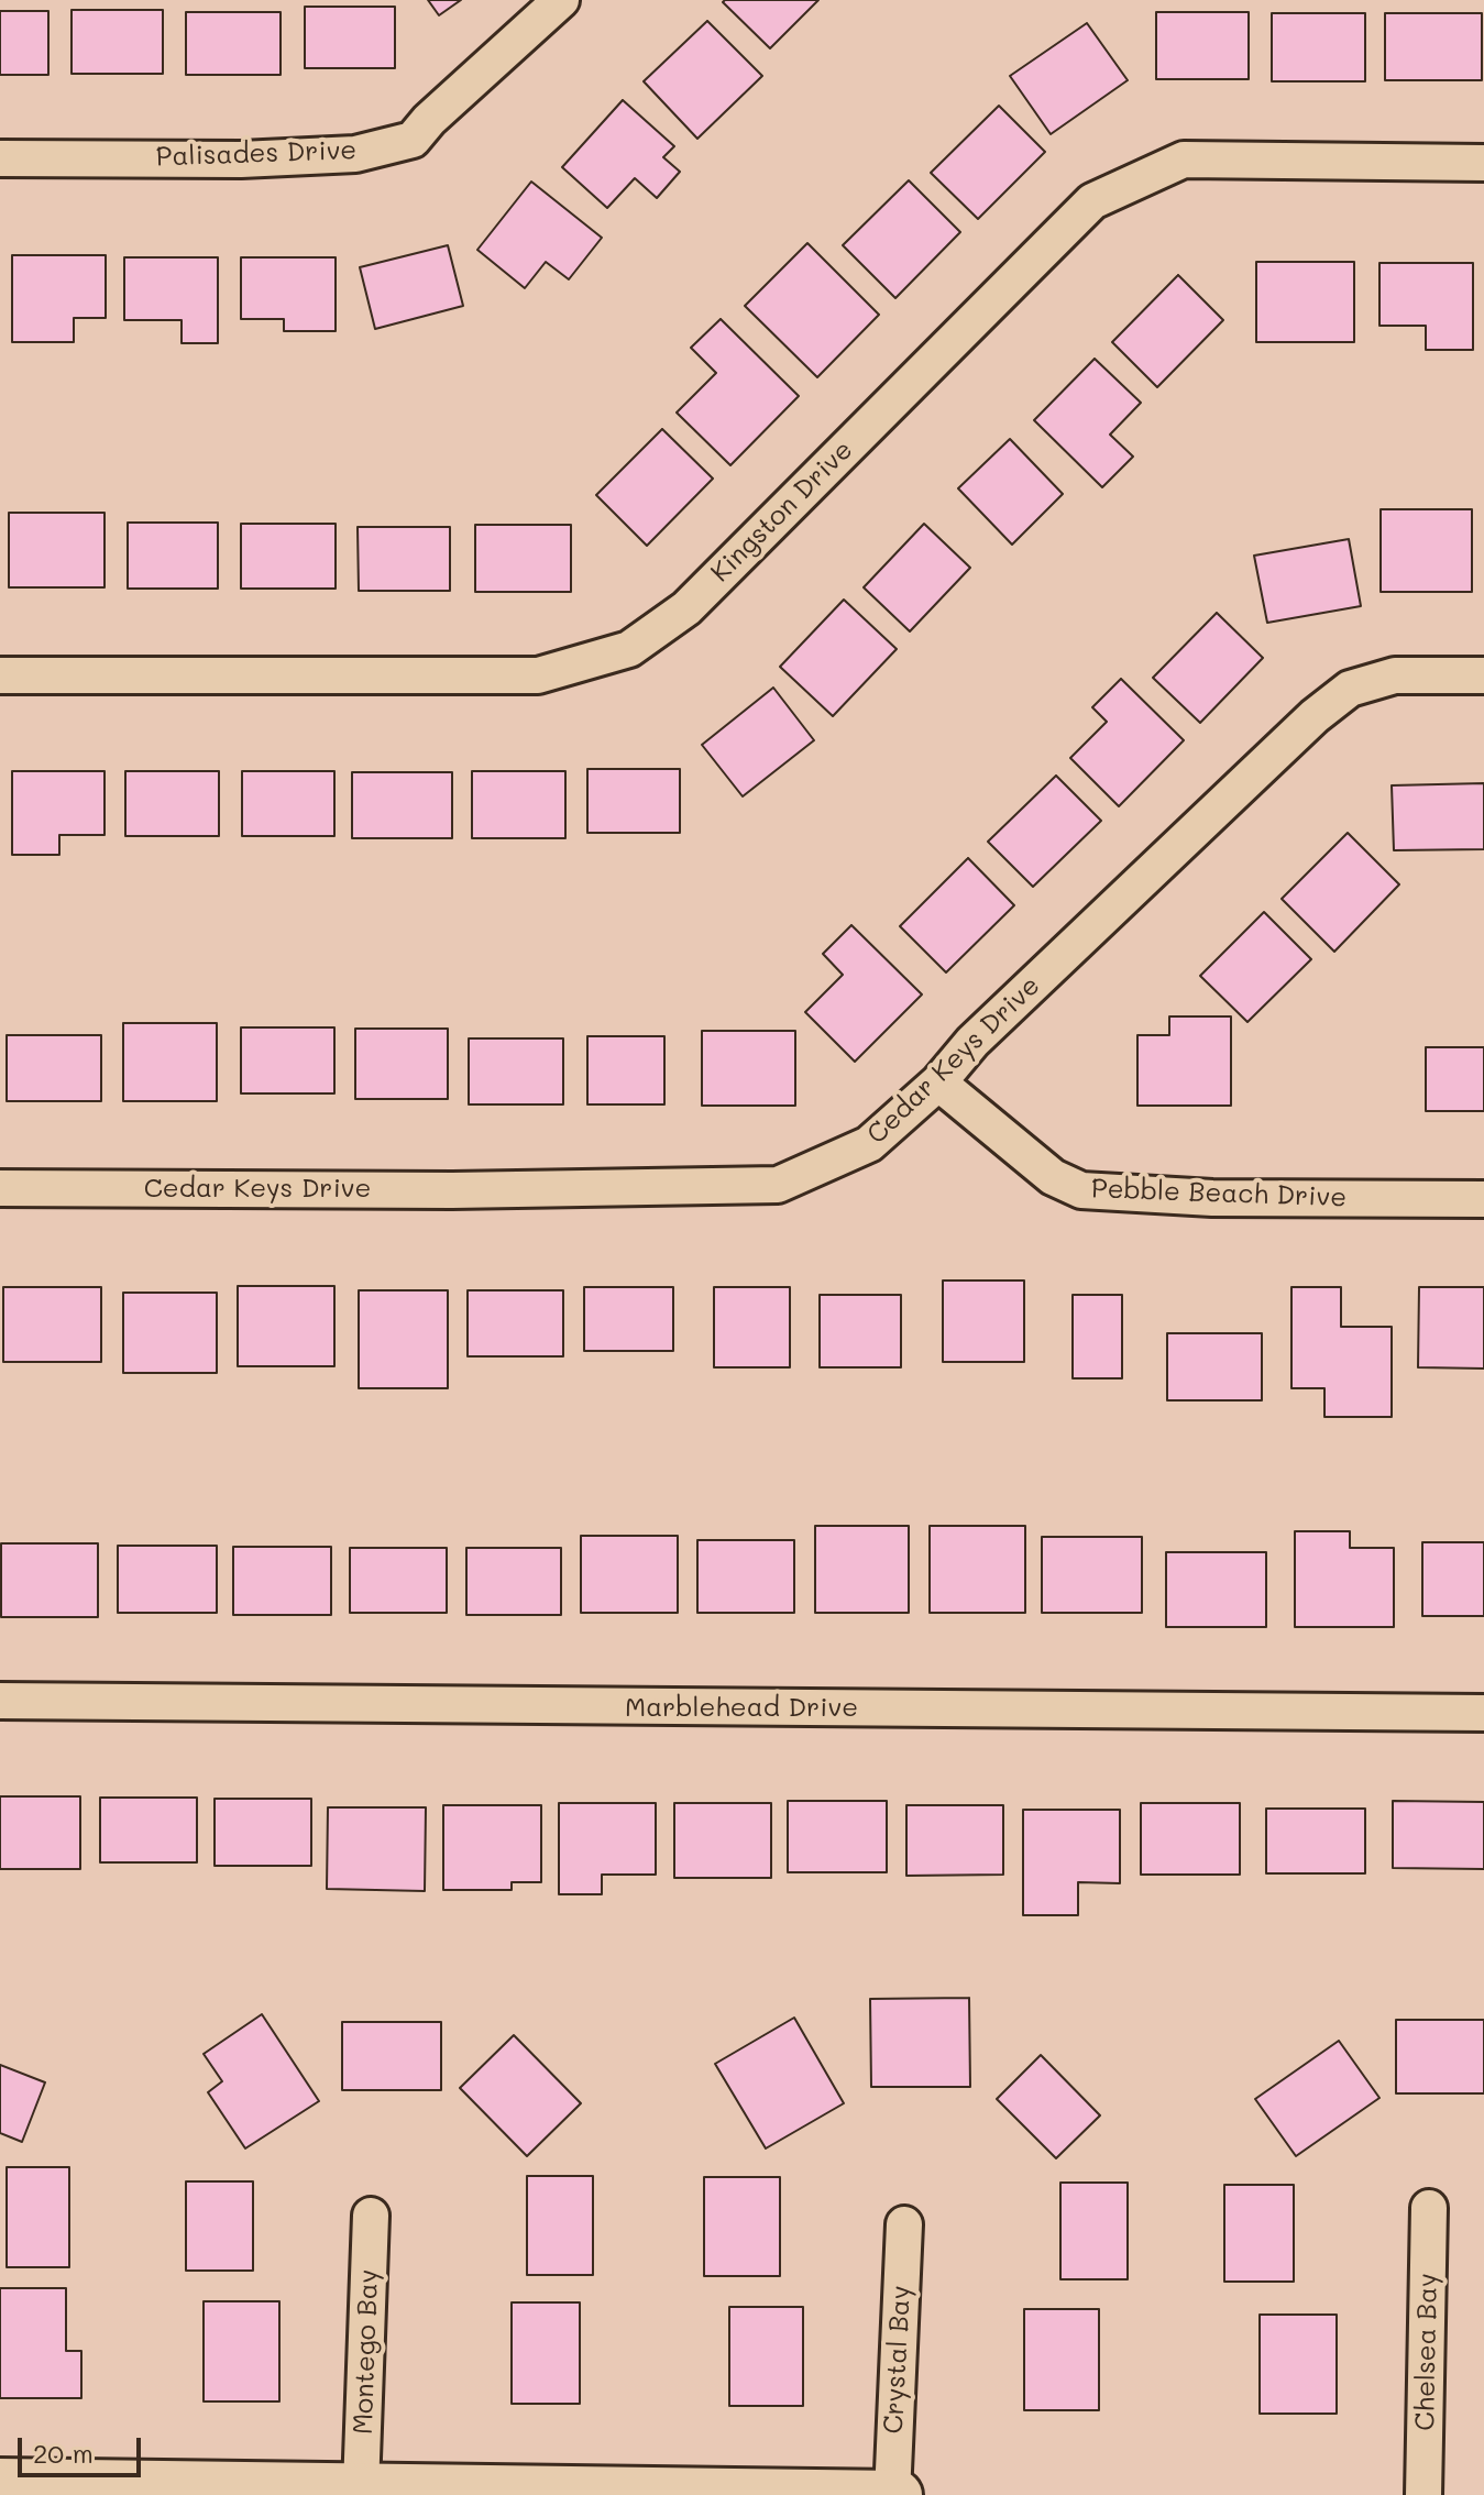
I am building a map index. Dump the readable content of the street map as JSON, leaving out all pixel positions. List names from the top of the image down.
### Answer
{
  "streets": {
    "street": [
      "Palisades Drive",
      "Kingston Drive",
      "Cedar Keys Drive",
      "Pebble Beach Drive",
      "Marblehead Drive",
      "Montego Bay",
      "Chelsea Bay",
      "Crystal Bay"
    ]
  },
  "crossings": [
    ["Cedar Keys Drive", "Pebble Beach Drive"]
  ],
  "scale_bar": "20 m"
}
